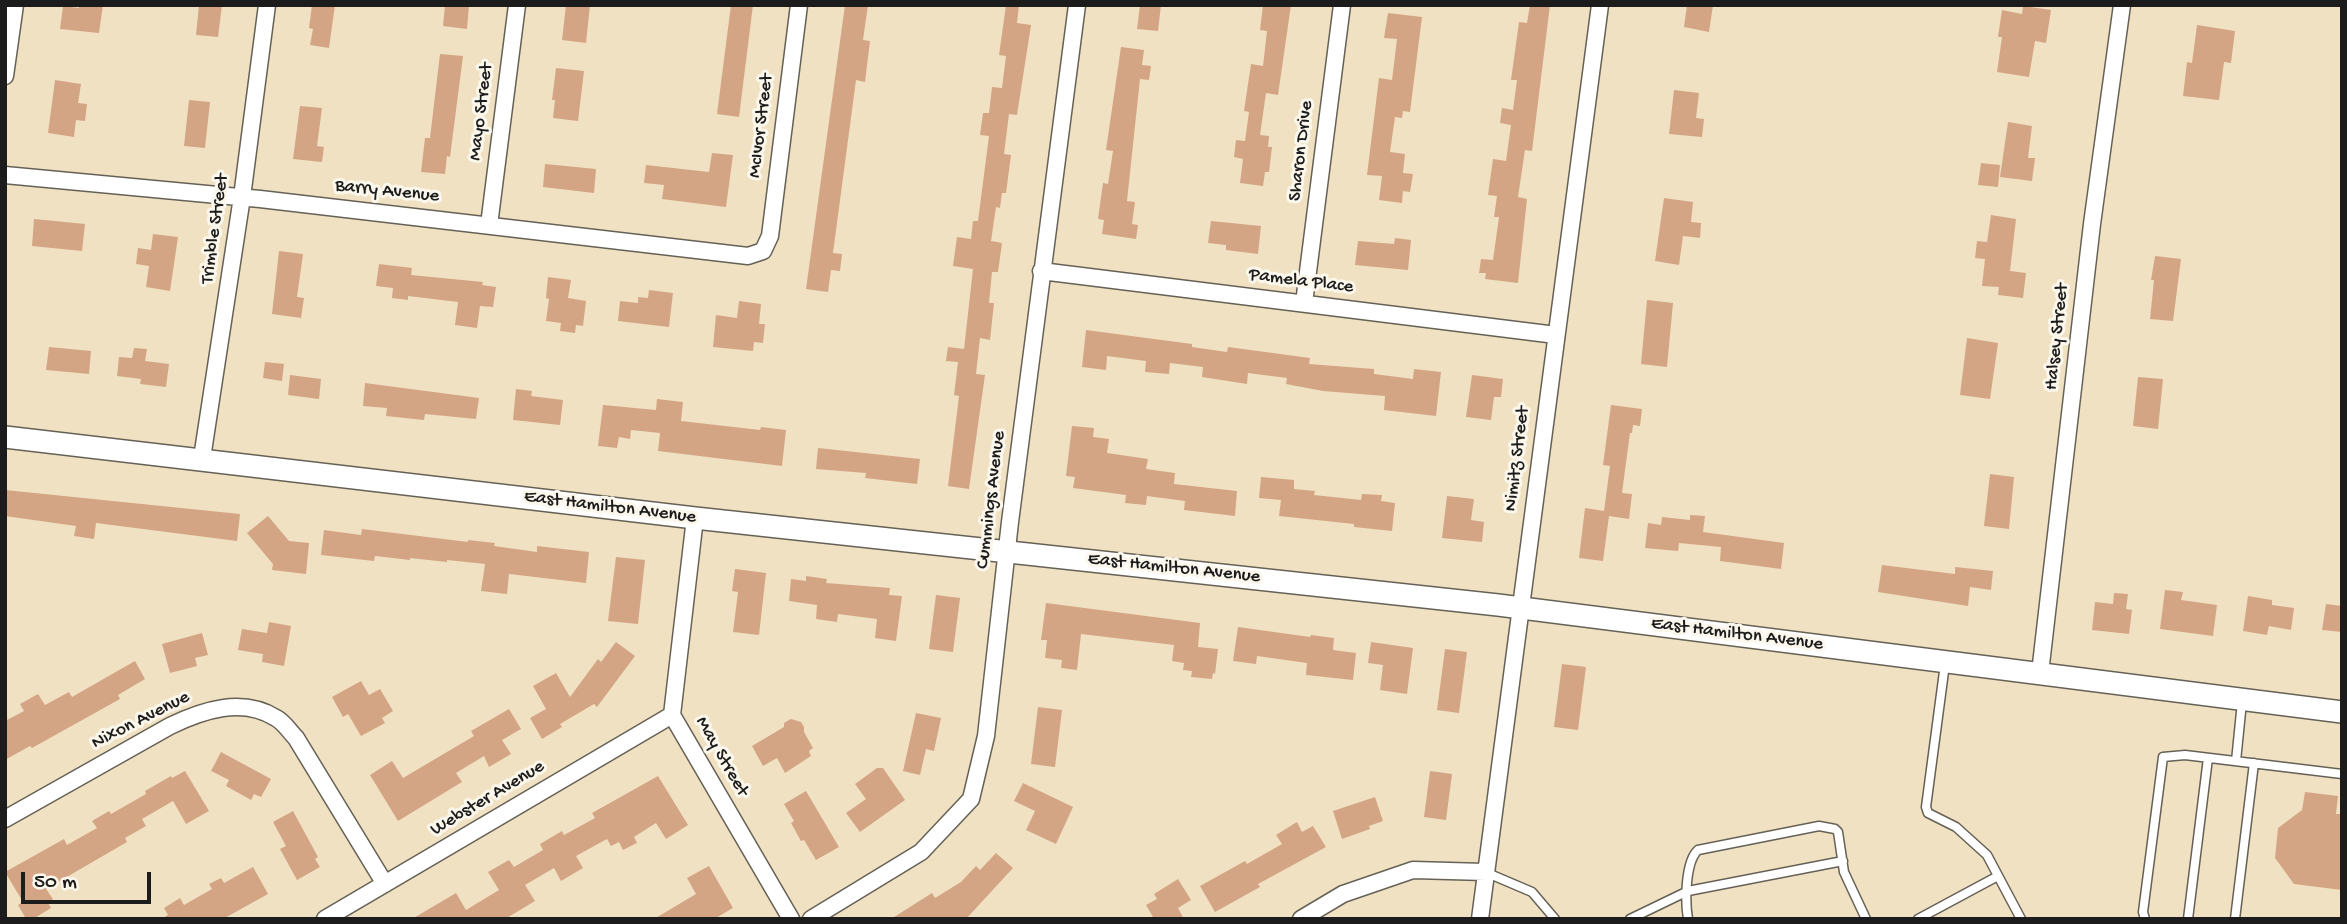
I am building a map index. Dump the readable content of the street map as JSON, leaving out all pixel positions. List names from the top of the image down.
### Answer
{
  "streets": {
    "street": [
      "Mayo Street",
      "McIvor Street",
      "Sharon Drive",
      "Barry Avenue",
      "Trimble Street",
      "Pamela Place",
      "Halsey Street",
      "Nimitz Street",
      "Cummings Avenue",
      "East Hamilton Avenue",
      "Nixon Avenue",
      "May Street",
      "Webster Avenue"
    ]
  },
  "crossings": [
    ["Mayo Street", "Barry Avenue"],
    ["McIvor Street", "Barry Avenue"],
    ["Sharon Drive", "Pamela Place"],
    ["Barry Avenue", "Trimble Street"],
    ["Trimble Street", "East Hamilton Avenue"],
    ["Pamela Place", "Nimitz Street"],
    ["Pamela Place", "Cummings Avenue"],
    ["Halsey Street", "East Hamilton Avenue"],
    ["Nimitz Street", "East Hamilton Avenue"],
    ["Cummings Avenue", "East Hamilton Avenue"],
    ["East Hamilton Avenue", "May Street"],
    ["Nixon Avenue", "Webster Avenue"],
    ["May Street", "Webster Avenue"]
  ],
  "scale_bar": "50 m"
}
